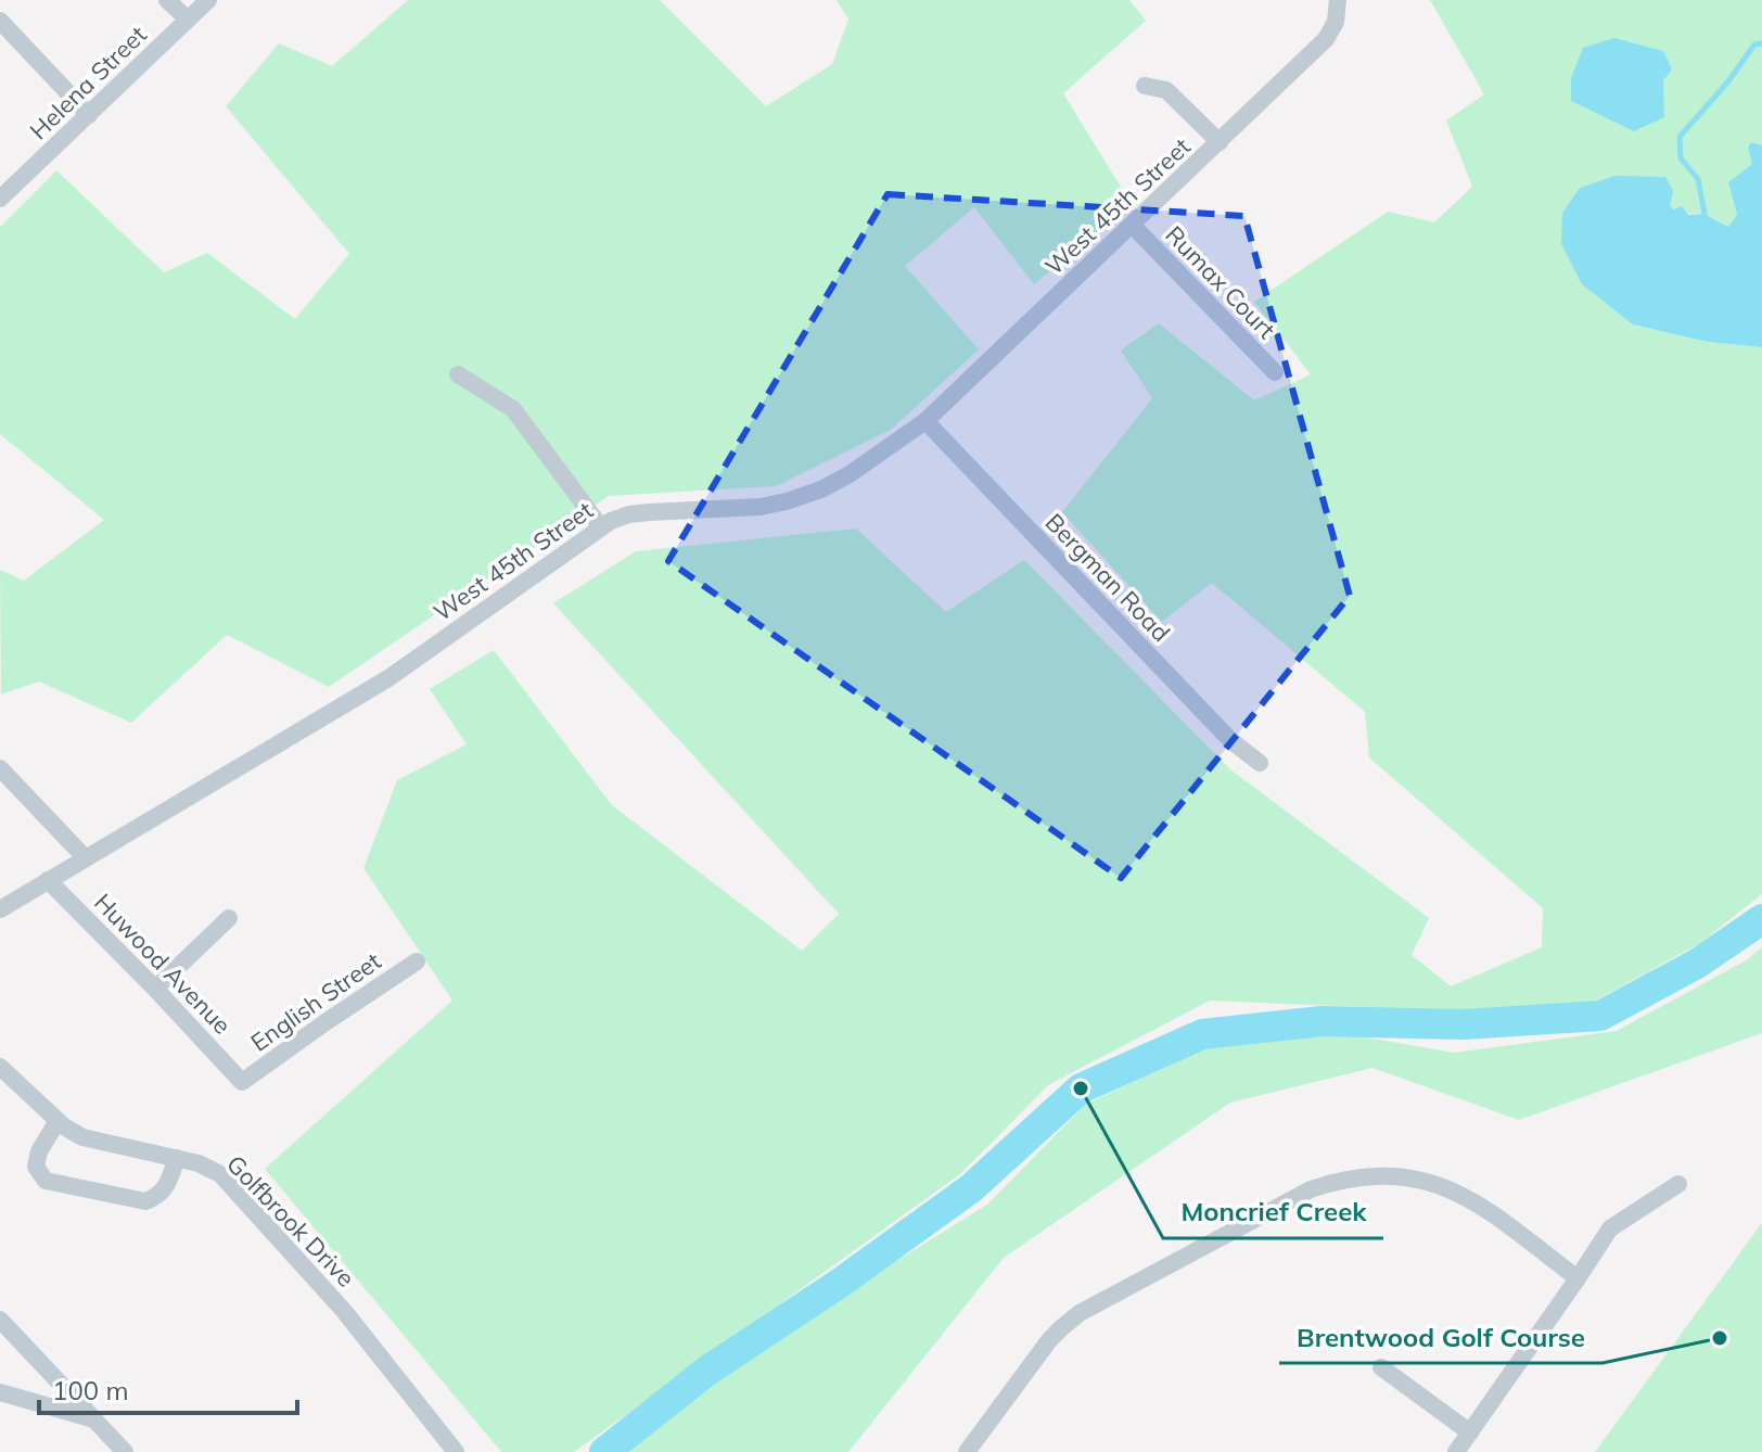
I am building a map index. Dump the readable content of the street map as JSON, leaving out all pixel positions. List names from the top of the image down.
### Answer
{
  "streets": {
    "street": [
      "Helena Street",
      "West 45th Street",
      "Rumax Court",
      "Bergman Road",
      "Huwood Avenue",
      "English Street",
      "Golfbrook Drive"
    ]
  },
  "crossings": [
    ["West 45th Street", "Rumax Court"],
    ["West 45th Street", "Bergman Road"],
    ["West 45th Street", "Huwood Avenue"],
    ["Huwood Avenue", "English Street"]
  ],
  "places": ["Moncrief Creek", "Brentwood Golf Course"],
  "scale_bar": "100 m"
}
